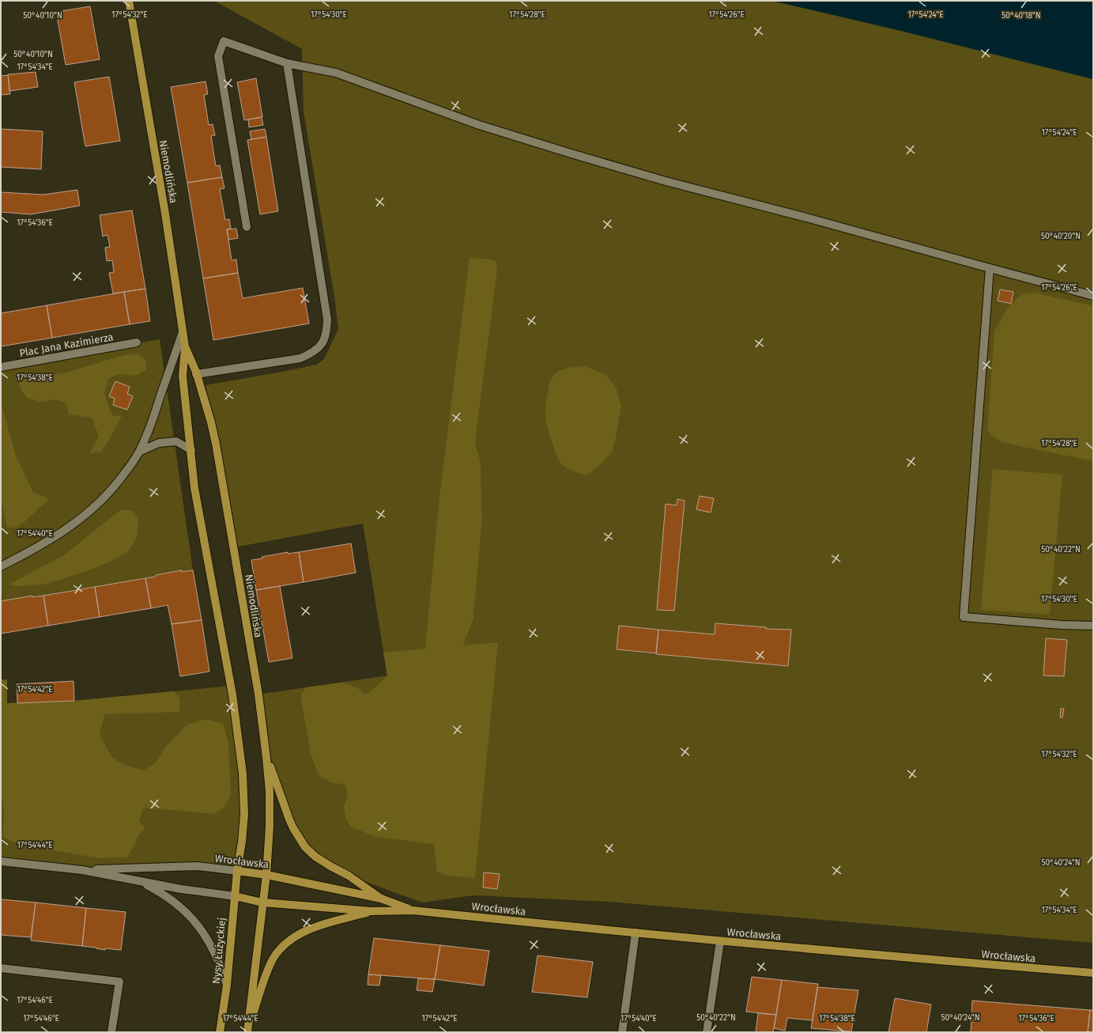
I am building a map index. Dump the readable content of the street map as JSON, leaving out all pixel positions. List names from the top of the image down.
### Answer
{
  "streets": {
    "main road": ["Niemodlińska", "Wrocławska", "Nysy Łużyckiej"],
    "street": ["Plac Jana Kazimierza"]
  },
  "crossings": [
    ["Niemodlińska", "Wrocławska"],
    ["Niemodlińska", "Nysy Łużyckiej"],
    ["Wrocławska", "Nysy Łużyckiej"]
  ],
  "coordinates": [
    "17°54'32\"E",
    "17°54'30\"E",
    "17°54'28\"E",
    "17°54'26\"E",
    "17°54'24\"E",
    "50°40'18\"N",
    "50°40'10\"N",
    "17°54'34\"E",
    "17°54'36\"E",
    "50°40'20\"N",
    "17°54'38\"E",
    "17°54'40\"E",
    "50°40'22\"N",
    "17°54'42\"E",
    "17°54'44\"E",
    "50°40'24\"N",
    "17°54'46\"E"
  ]
}
